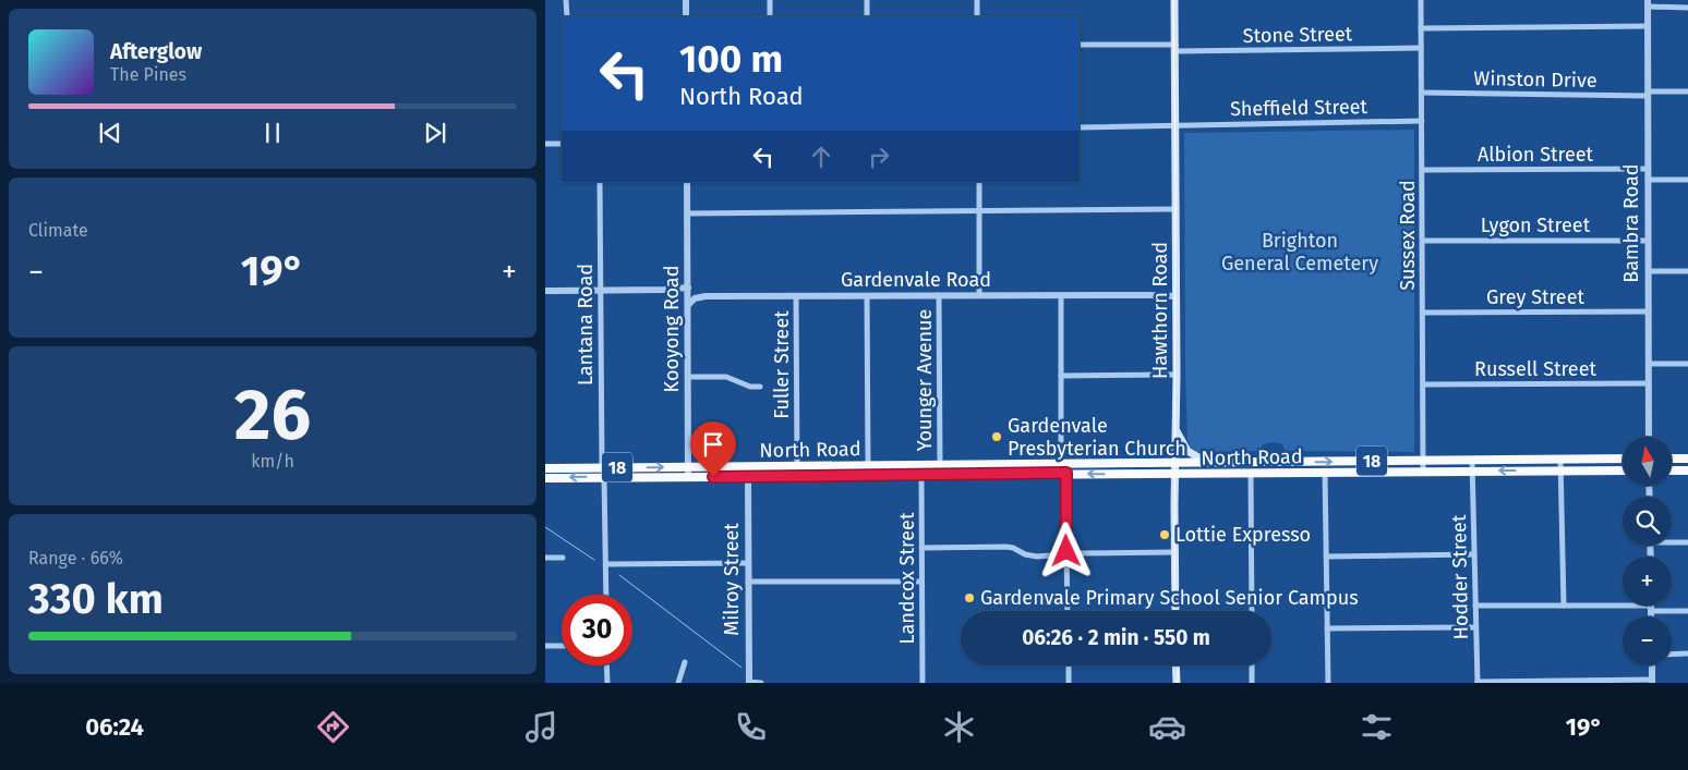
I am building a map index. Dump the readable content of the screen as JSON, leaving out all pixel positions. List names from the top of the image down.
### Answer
{
  "streets": {
    "highway": ["North Road", "18"],
    "main road": ["Hawthorn Road"],
    "street": [
      "Stone Street",
      "Winston Drive",
      "Sheffield Street",
      "Albion Street",
      "Bambra Road",
      "Lygon Street",
      "Sussex Road",
      "Gardenvale Road",
      "Grey Street",
      "Lantana Road",
      "Kooyong Road",
      "Fuller Street",
      "Russell Street",
      "Younger Avenue",
      "Hodder Street",
      "Landcox Street",
      "Milroy Street"
    ]
  },
  "crossings": [
    ["Stone Street", "Sussex Road"],
    ["Stone Street", "Hawthorn Road"],
    ["Winston Drive", "Bambra Road"],
    ["Winston Drive", "Sussex Road"],
    ["Sheffield Street", "Sussex Road"],
    ["Sheffield Street", "Hawthorn Road"],
    ["Albion Street", "Bambra Road"],
    ["Albion Street", "Sussex Road"],
    ["Bambra Road", "Lygon Street"],
    ["Bambra Road", "Grey Street"],
    ["Bambra Road", "Russell Street"],
    ["Lygon Street", "Sussex Road"],
    ["Sussex Road", "Grey Street"],
    ["Sussex Road", "Russell Street"],
    ["Sussex Road", "North Road"],
    ["Gardenvale Road", "Hawthorn Road"],
    ["Gardenvale Road", "Kooyong Road"],
    ["Gardenvale Road", "Fuller Street"],
    ["Gardenvale Road", "Younger Avenue"],
    ["Hawthorn Road", "North Road"],
    ["Lantana Road", "North Road"],
    ["Kooyong Road", "North Road"],
    ["Fuller Street", "North Road"],
    ["Younger Avenue", "North Road"],
    ["North Road", "Hodder Street"],
    ["North Road", "Landcox Street"],
    ["North Road", "Milroy Street"]
  ],
  "parks": ["Brighton General Cemetery"],
  "places": ["Gardenvale Presbyterian Church", "Lottie Expresso", "Gardenvale Primary School Senior Campus"],
  "north": "top",
  "page": {
    "turn": ["100 m", "North Road"],
    "song": ["Afterglow", "The Pines"],
    "tile": [
      "Climate",
      ["26", "km/h"],
      ["Range · 66%", "330 km"]
    ],
    "heat": ["−", "19°", "+"],
    "map_buttons": ["+", "−"],
    "limit": "30",
    "trip": "06:26 · 2 min · 550 m",
    "tabs": ["06:24", "19°"]
  }
}
